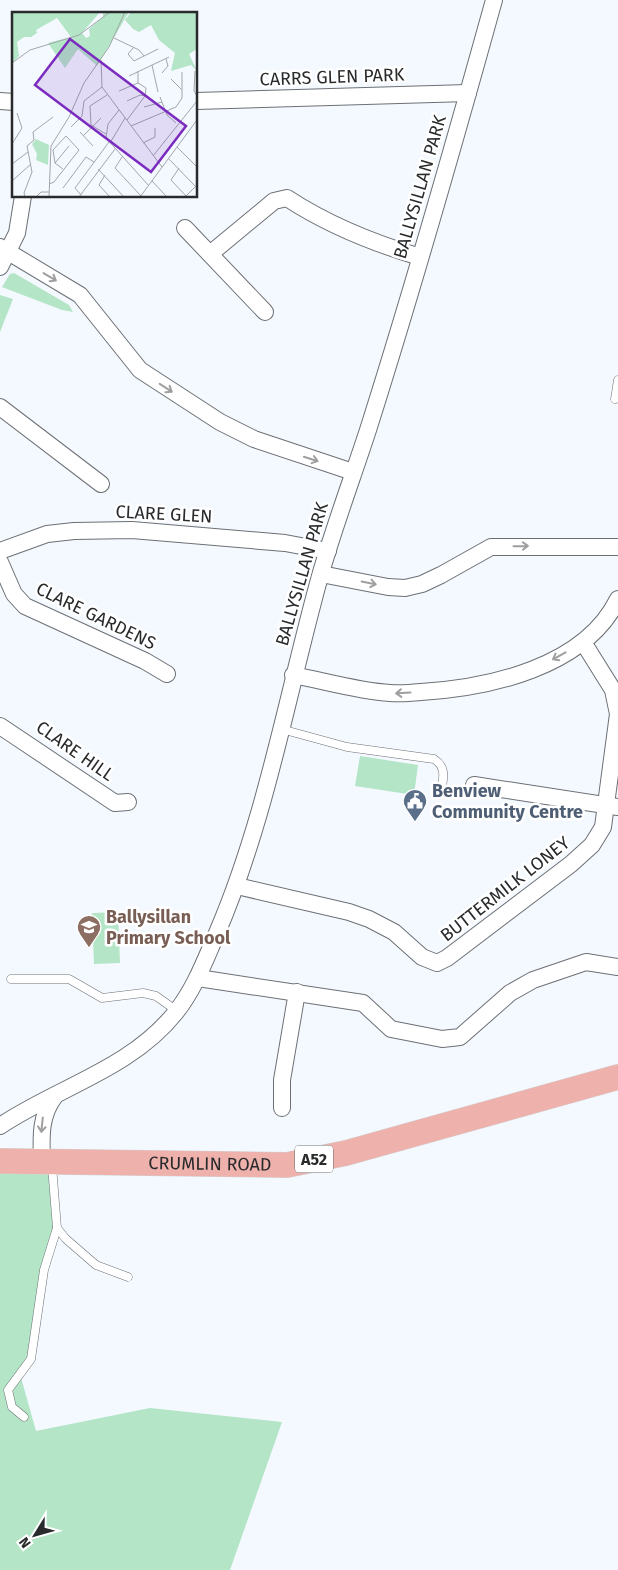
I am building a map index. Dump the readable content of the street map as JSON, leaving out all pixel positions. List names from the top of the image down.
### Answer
{
  "streets": {
    "main road": ["A52", "CRUMLIN ROAD"],
    "street": [
      "CARRS GLEN PARK",
      "BALLYSILLAN PARK",
      "CLARE GLEN",
      "CLARE GARDENS",
      "CLARE HILL",
      "BUTTERMILK LONEY"
    ]
  },
  "crossings": [
    ["CARRS GLEN PARK", "BALLYSILLAN PARK"],
    ["BALLYSILLAN PARK", "CLARE GLEN"],
    ["BALLYSILLAN PARK", "BUTTERMILK LONEY"]
  ],
  "places": {
    "public building": ["Benview Community Centre"],
    "school or university": ["Ballysillan Primary School"]
  },
  "north": "bottom left"
}
